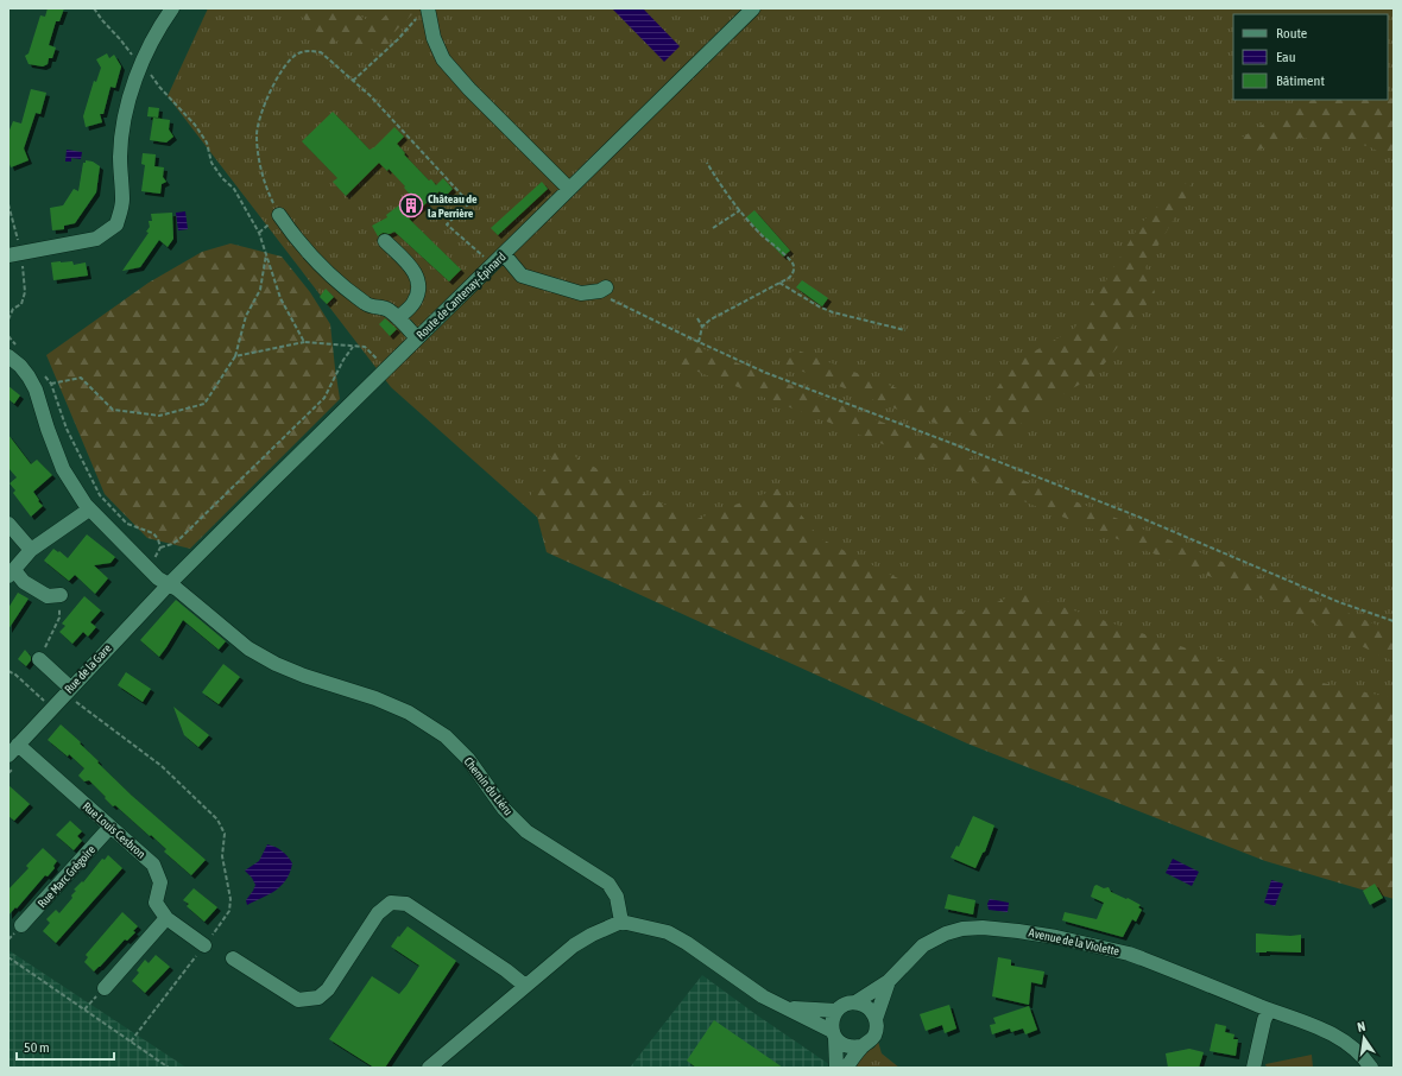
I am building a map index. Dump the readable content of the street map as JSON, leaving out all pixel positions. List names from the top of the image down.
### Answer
{
  "streets": {
    "street": [
      "Route de Cantenay-Épinard",
      "Rue de la Gare",
      "Chemin du Liéru",
      "Rue Louis Cesbron",
      "Rue Marc Grégoire",
      "Avenue de la Violette"
    ]
  },
  "crossings": [
    ["Route de Cantenay-Épinard", "Rue de la Gare"],
    ["Route de Cantenay-Épinard", "Chemin du Liéru"],
    ["Rue de la Gare", "Chemin du Liéru"],
    ["Rue de la Gare", "Rue Louis Cesbron"],
    ["Rue Louis Cesbron", "Rue Marc Grégoire"]
  ],
  "places": {
    "building": ["Château de la Perrière"]
  },
  "legend": ["Route", "Eau", "Bâtiment"],
  "scale_bar": "50 m",
  "north": "top"
}
